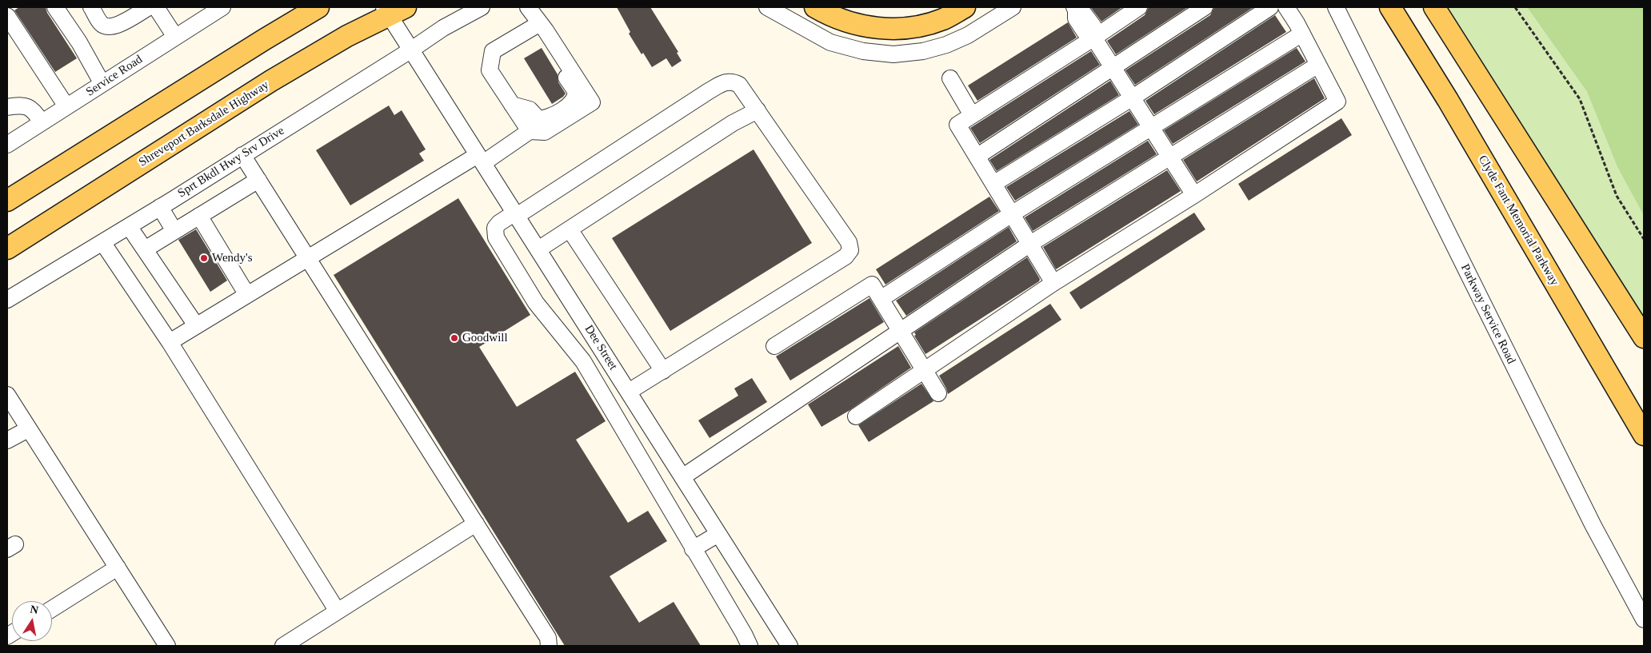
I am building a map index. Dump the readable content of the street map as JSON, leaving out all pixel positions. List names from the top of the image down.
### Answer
{
  "streets": {
    "main road": ["Shreveport Barksdale Highway", "Clyde Fant Memorial Parkway"],
    "street": [
      "Service Road",
      "Sprt Bkdl Hwy Srv Drive",
      "Parkway Service Road",
      "Dee Street"
    ]
  },
  "crossings": [
    ["Sprt Bkdl Hwy Srv Drive", "Dee Street"]
  ],
  "places": ["Wendy's", "Goodwill"],
  "north": "top"
}
